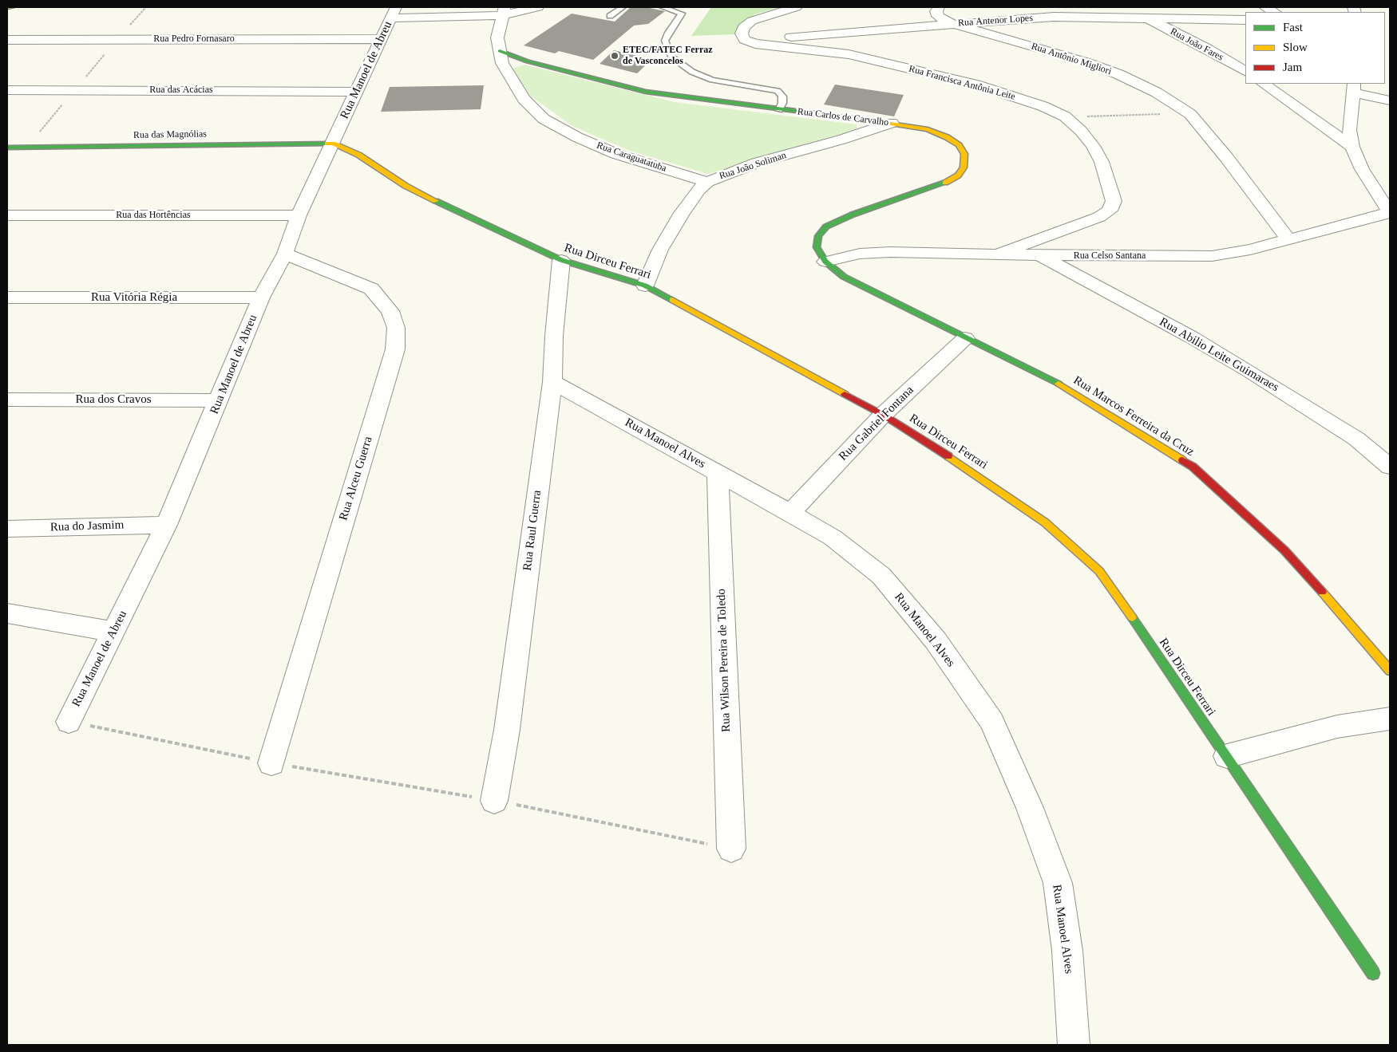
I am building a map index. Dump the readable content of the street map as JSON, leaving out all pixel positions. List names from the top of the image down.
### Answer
{
  "streets": {
    "street": [
      "Rua Antenor Lopes",
      "Rua Pedro Fornasaro",
      "Rua João Fares",
      "Rua Antônio Migliori",
      "Rua Manoel de Abreu",
      "Rua Francisca Antônia Leite",
      "Rua das Acácias",
      "Rua Carlos de Carvalho",
      "Rua das Magnólias",
      "Rua Caraguatatuba",
      "Rua João Soliman",
      "Rua das Hortências",
      "Rua Celso Santana",
      "Rua Dirceu Ferrari",
      "Rua Vitória Régia",
      "Rua Abilio Leite Guimaraes",
      "Rua dos Cravos",
      "Rua Marcos Ferreira da Cruz",
      "Rua Gabriel Fontana",
      "Rua Manoel Alves",
      "Rua Alceu Guerra",
      "Rua do Jasmim",
      "Rua Raul Guerra",
      "Rua Wilson Pereira de Toledo"
    ]
  },
  "crossings": [
    ["Rua Antenor Lopes", "Rua João Fares"],
    ["Rua Antenor Lopes", "Rua Antônio Migliori"],
    ["Rua Antenor Lopes", "Rua Francisca Antônia Leite"],
    ["Rua Pedro Fornasaro", "Rua Manoel de Abreu"],
    ["Rua Antônio Migliori", "Rua Celso Santana"],
    ["Rua Manoel de Abreu", "Rua das Acácias"],
    ["Rua Manoel de Abreu", "Rua das Magnólias"],
    ["Rua Manoel de Abreu", "Rua das Hortências"],
    ["Rua Manoel de Abreu", "Rua Dirceu Ferrari"],
    ["Rua Manoel de Abreu", "Rua Vitória Régia"],
    ["Rua Manoel de Abreu", "Rua dos Cravos"],
    ["Rua Manoel de Abreu", "Rua Alceu Guerra"],
    ["Rua Manoel de Abreu", "Rua do Jasmim"],
    ["Rua Francisca Antônia Leite", "Rua Celso Santana"],
    ["Rua Carlos de Carvalho", "Rua Caraguatatuba"],
    ["Rua Carlos de Carvalho", "Rua João Soliman"],
    ["Rua Carlos de Carvalho", "Rua Marcos Ferreira da Cruz"],
    ["Rua das Magnólias", "Rua Dirceu Ferrari"],
    ["Rua Caraguatatuba", "Rua João Soliman"],
    ["Rua João Soliman", "Rua Dirceu Ferrari"],
    ["Rua Celso Santana", "Rua Abilio Leite Guimaraes"],
    ["Rua Celso Santana", "Rua Marcos Ferreira da Cruz"],
    ["Rua Dirceu Ferrari", "Rua Gabriel Fontana"],
    ["Rua Dirceu Ferrari", "Rua Raul Guerra"],
    ["Rua Marcos Ferreira da Cruz", "Rua Gabriel Fontana"],
    ["Rua Gabriel Fontana", "Rua Manoel Alves"],
    ["Rua Manoel Alves", "Rua Raul Guerra"],
    ["Rua Manoel Alves", "Rua Wilson Pereira de Toledo"]
  ],
  "places": ["ETEC/FATEC Ferraz de Vasconcelos"],
  "legend": ["Fast", "Slow", "Jam"]
}
